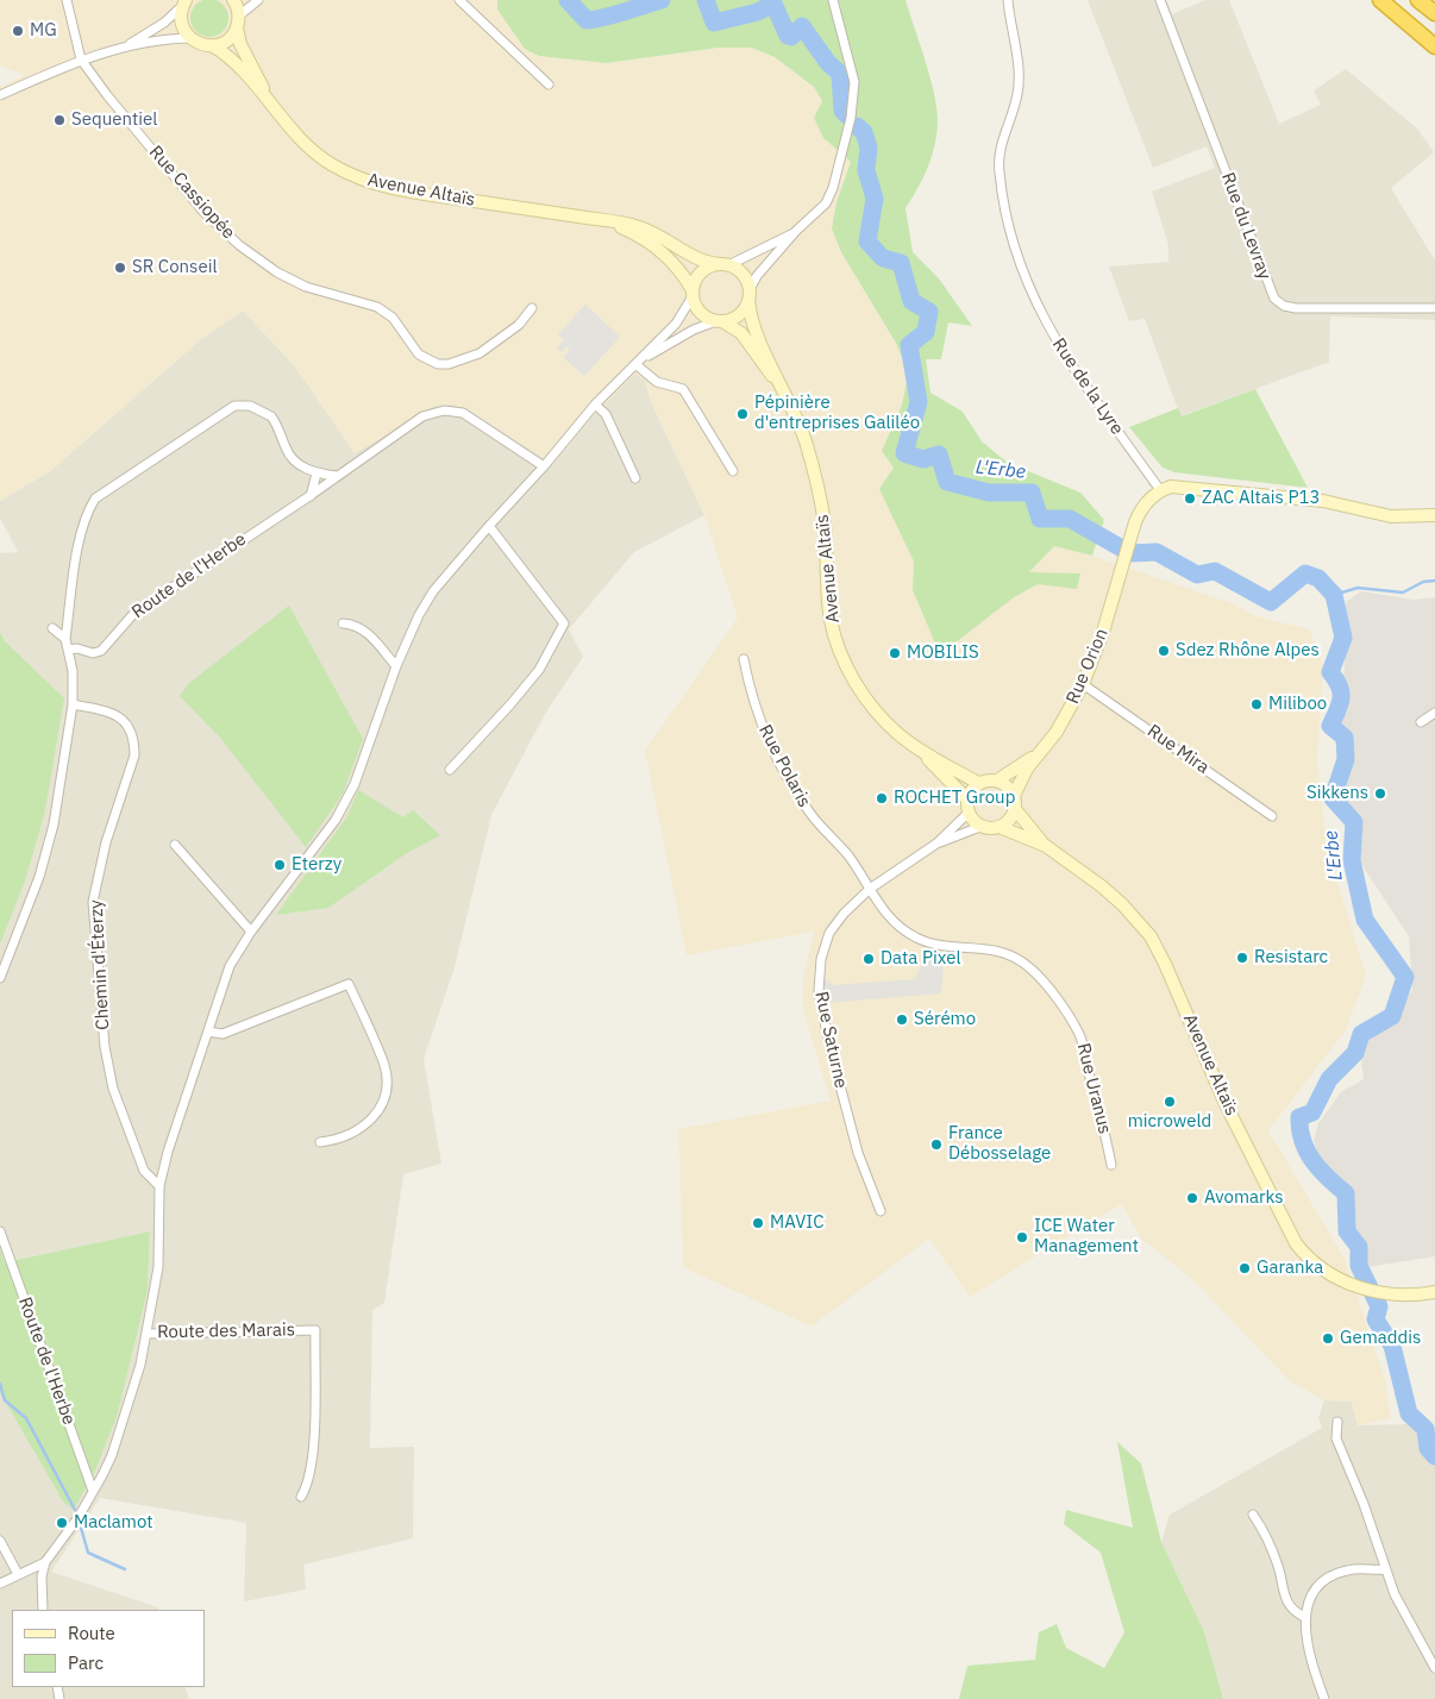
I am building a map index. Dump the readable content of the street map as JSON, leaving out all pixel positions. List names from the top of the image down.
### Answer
{
  "streets": {
    "street": [
      "Avenue Altaïs",
      "Rue Cassiopée",
      "Rue du Levray",
      "Rue de la Lyre",
      "Route de l'Herbe",
      "Rue Orion",
      "Rue Mira",
      "Rue Polaris",
      "Chemin d'Éterzy",
      "Rue Saturne",
      "Rue Uranus",
      "Route des Marais"
    ]
  },
  "crossings": [
    ["Avenue Altaïs", "Rue Orion"],
    ["Avenue Altaïs", "Rue Saturne"],
    ["Rue de la Lyre", "Rue Orion"],
    ["Rue Orion", "Rue Mira"],
    ["Rue Orion", "Rue Saturne"],
    ["Rue Polaris", "Rue Saturne"],
    ["Rue Polaris", "Rue Uranus"],
    ["Rue Saturne", "Rue Uranus"]
  ],
  "water": ["L'Erbe"],
  "places": [
    "MG",
    "Sequentiel",
    "SR Conseil",
    "Pépinière d'entreprises Galiléo",
    "ZAC Altais P13",
    "Sdez Rhône Alpes",
    "MOBILIS",
    "Miliboo",
    "Sikkens",
    "ROCHET Group",
    "Eterzy",
    "Resistarc",
    "Data Pixel",
    "Sérémo",
    "microweld",
    "France Débosselage",
    "Avomarks",
    "MAVIC",
    "ICE Water Management",
    "Garanka",
    "Gemaddis",
    "Maclamot"
  ],
  "legend": ["Route", "Parc"]
}
